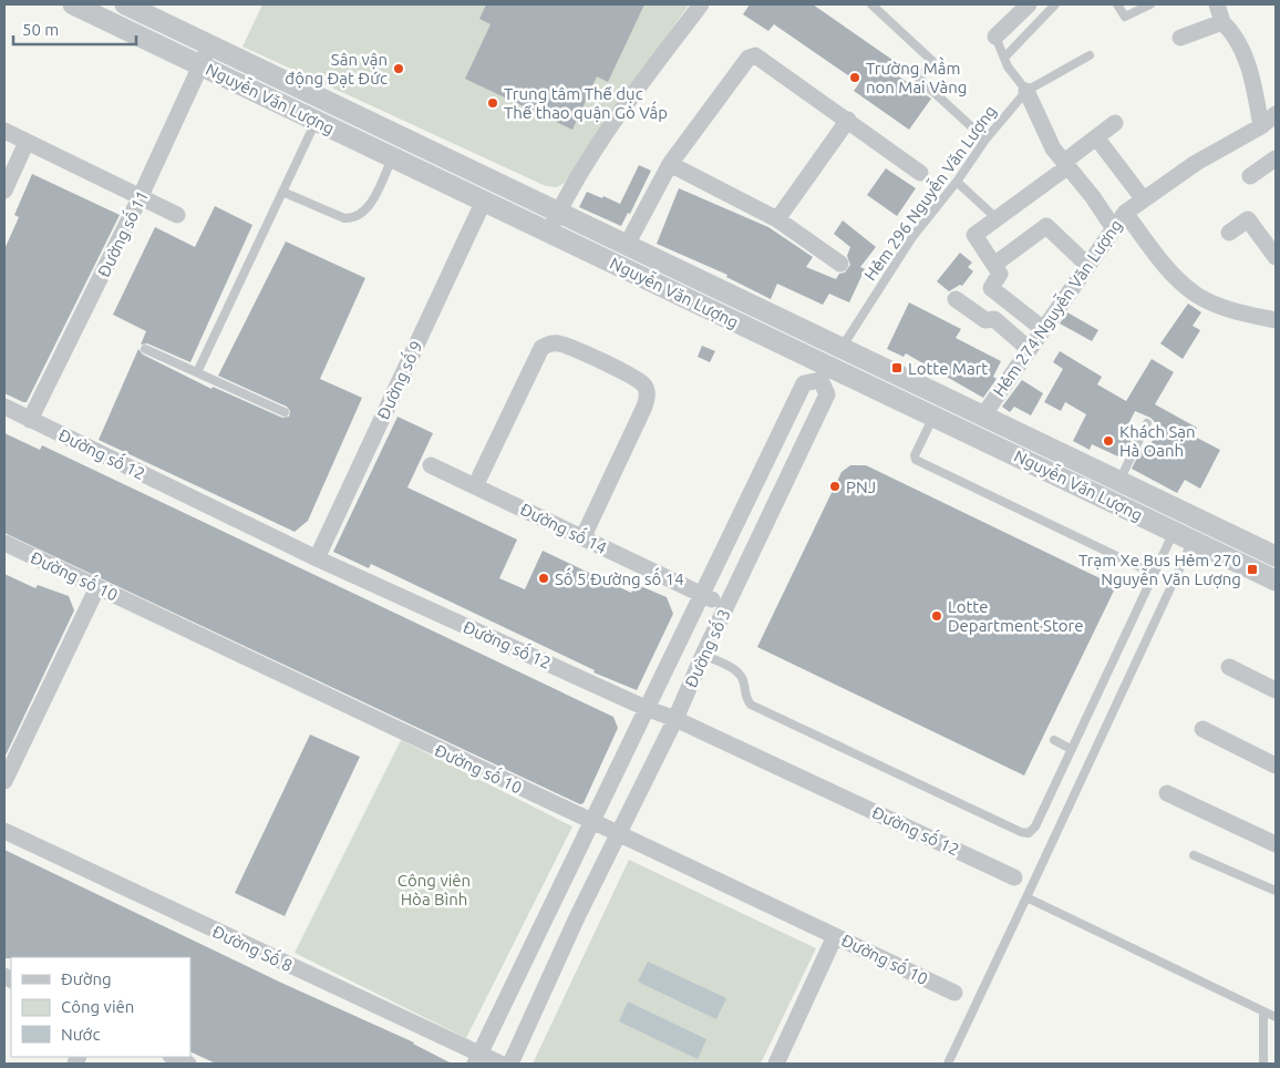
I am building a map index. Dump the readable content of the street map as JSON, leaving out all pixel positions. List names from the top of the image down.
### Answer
{
  "streets": {
    "street": [
      "Nguyễn Văn Lượng",
      "Đường số 11",
      "Hẻm 274 Nguyễn Văn Lượng",
      "Đường số 9",
      "Đường số 12",
      "Đường số 14",
      "Đường số 10",
      "Đường số 3",
      "Đường Số 8"
    ],
    "lane": ["Hẻm 296 Nguyễn Văn Lượng"]
  },
  "crossings": [
    ["Nguyễn Văn Lượng", "Hẻm 296 Nguyễn Văn Lượng"],
    ["Nguyễn Văn Lượng", "Đường số 11"],
    ["Nguyễn Văn Lượng", "Hẻm 274 Nguyễn Văn Lượng"],
    ["Nguyễn Văn Lượng", "Đường số 9"],
    ["Nguyễn Văn Lượng", "Đường số 3"],
    ["Đường số 11", "Đường số 12"],
    ["Đường số 9", "Đường số 12"],
    ["Đường số 12", "Đường số 3"],
    ["Đường số 14", "Đường số 3"],
    ["Đường số 10", "Đường số 3"],
    ["Đường số 3", "Đường Số 8"]
  ],
  "parks": ["Công viên Hòa Bình"],
  "places": {
    "other": [
      "Sân vận động Đạt Đức",
      "Trường Mầm non Mai Vàng",
      "Trung tâm Thể dục Thể thao quận Gò Vấp",
      "Khách Sạn Hà Oanh",
      "PNJ",
      "Số 5 Đường số 14",
      "Lotte Department Store"
    ],
    "transit": ["Lotte Mart", "Trạm Xe Bus Hẻm 270 Nguyễn Văn Lượng"]
  },
  "legend": ["Đường", "Công viên", "Nước"],
  "scale_bar": "50 m"
}
